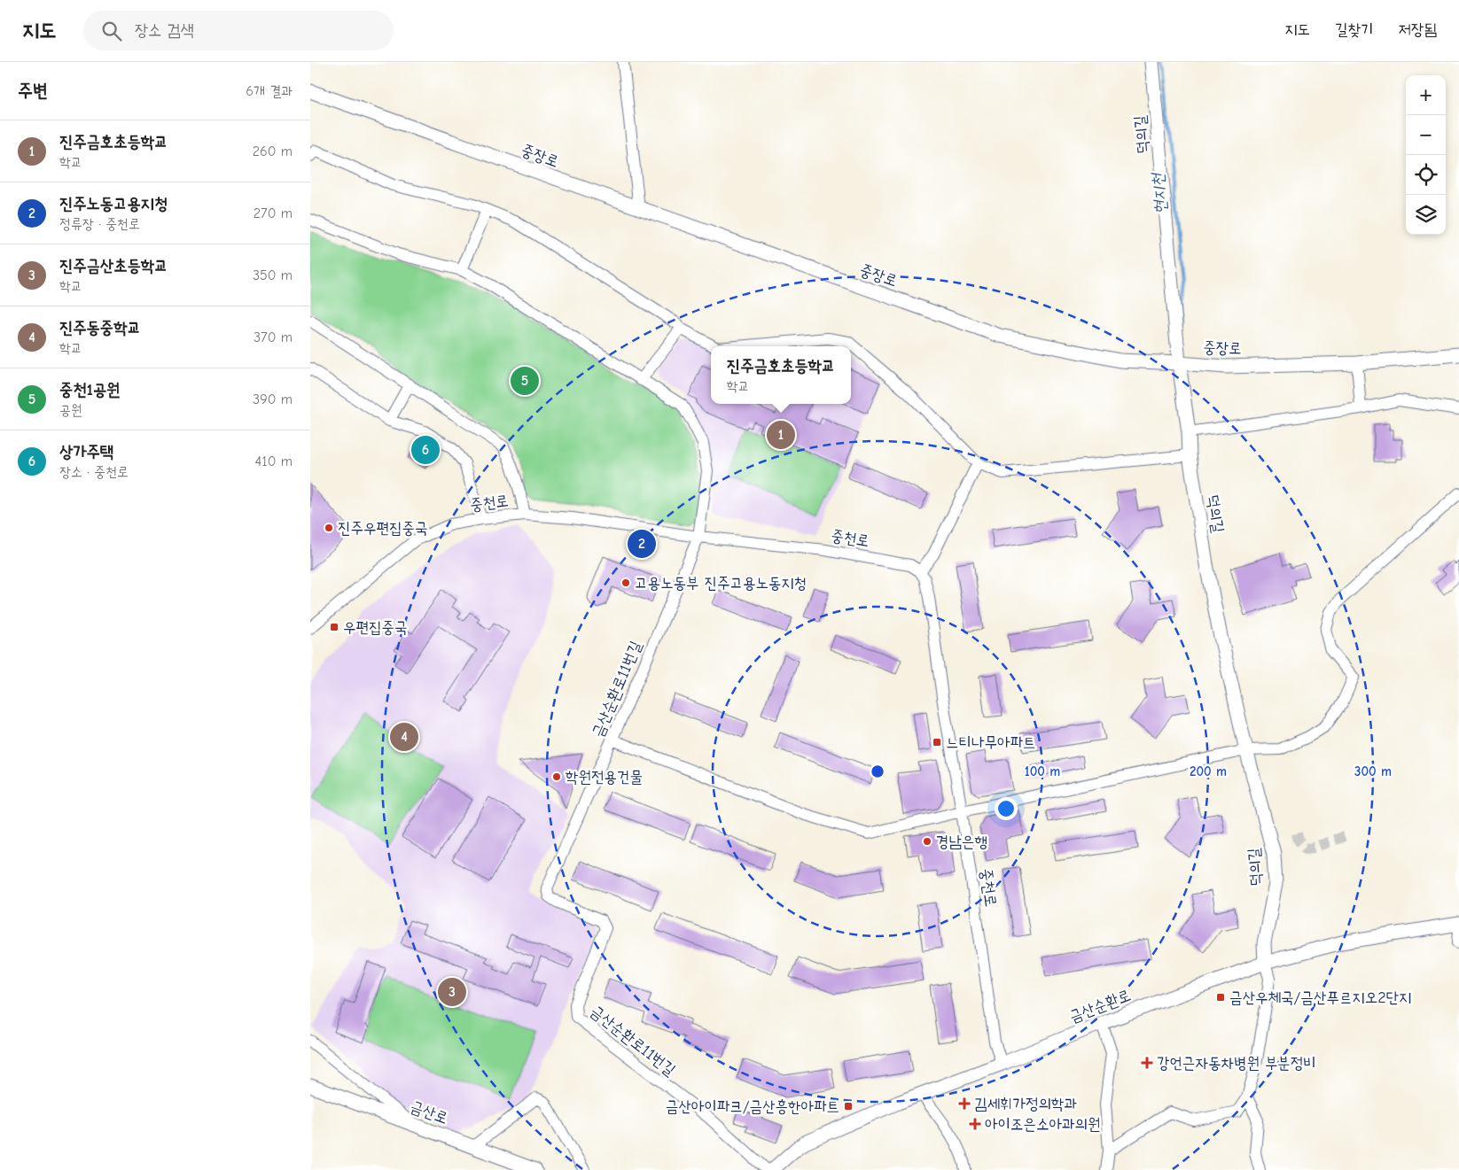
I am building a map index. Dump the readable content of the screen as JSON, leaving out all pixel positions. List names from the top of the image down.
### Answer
{
  "streets": {
    "street": [
      "덕의길",
      "중장로",
      "중천로",
      "금산순환로11번길",
      "금산순환로",
      "금산로"
    ]
  },
  "crossings": [
    ["덕의길", "중장로"],
    ["덕의길", "금산순환로"],
    ["중천로", "금산순환로11번길"],
    ["중천로", "금산순환로"]
  ],
  "water": ["현지천"],
  "places": {
    "other": [
      "진주우편집중국",
      "고용노동부 진주고용노동지청",
      "학원전용건물",
      "경남은행"
    ],
    "transit": [
      "우편집중국",
      "느티나무아파트",
      "금산우체국/금산푸르지오2단지",
      "금산아이파크/금산흥한아파트"
    ],
    "health": ["강언근자동차병원 부분정비", "김세휘가정의학과", "아이조은소아과의원"]
  },
  "page": {
    "header": "지도",
    "search": "장소 검색",
    "nav": ["지도", "길찾기", "저장됨"],
    "heading": ["주변", "6개 결과"],
    "map_buttons": ["+", "−"],
    "list": [
      {
        "mark": "1",
        "name": "진주금호초등학교",
        "note": "학교",
        "value": "260 m"
      },
      {
        "mark": "2",
        "name": "진주노동고용지청",
        "note": "정류장 · 중천로",
        "value": "270 m"
      },
      {
        "mark": "3",
        "name": "진주금산초등학교",
        "note": "학교",
        "value": "350 m"
      },
      {
        "mark": "4",
        "name": "진주동중학교",
        "note": "학교",
        "value": "370 m"
      },
      {
        "mark": "5",
        "name": "중천1공원",
        "note": "공원",
        "value": "390 m"
      },
      {
        "mark": "6",
        "name": "상가주택",
        "note": "장소 · 중천로",
        "value": "410 m"
      }
    ],
    "popup": ["진주금호초등학교", "학교"],
    "pins": [
      "5",
      "1",
      "6",
      "2",
      "4",
      "3"
    ]
  },
  "rings": ["100 m", "200 m", "300 m"]
}
